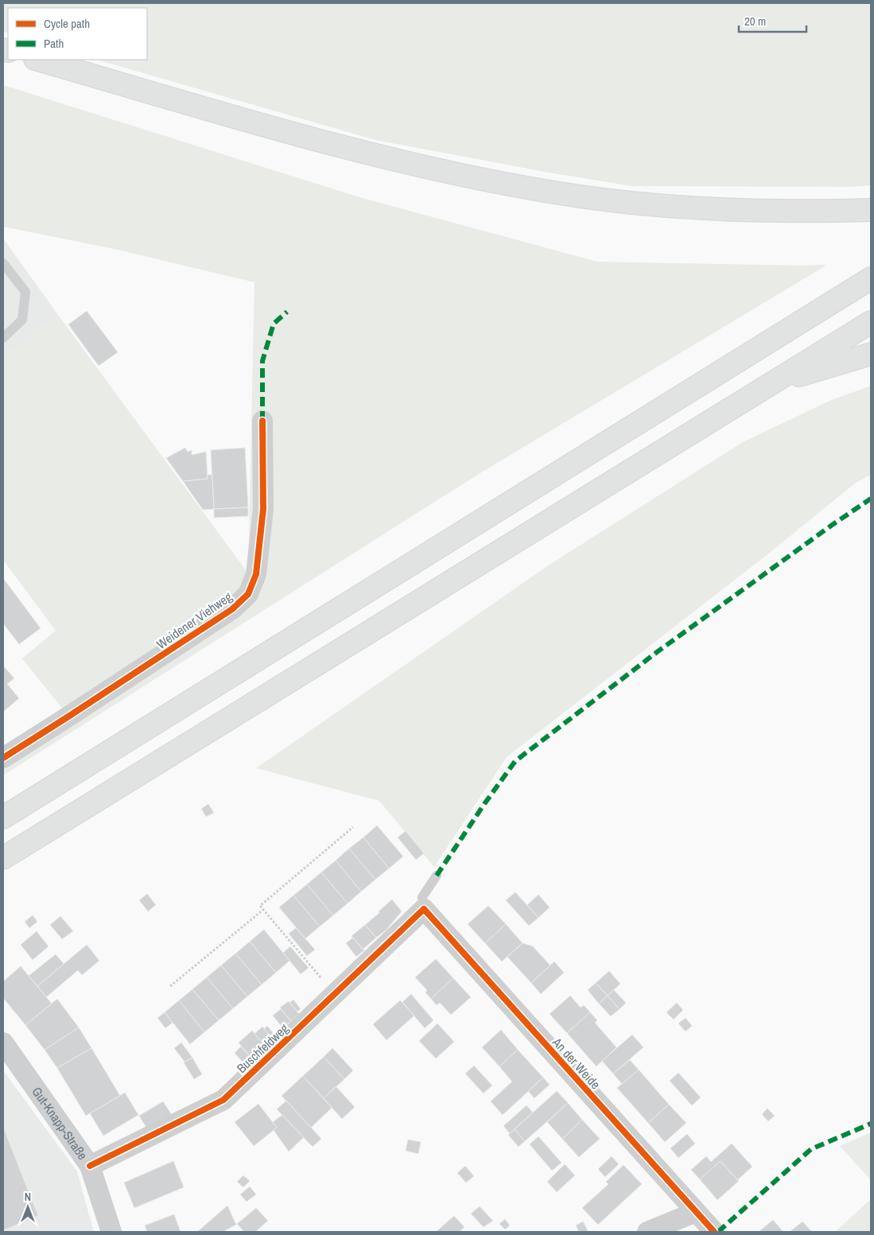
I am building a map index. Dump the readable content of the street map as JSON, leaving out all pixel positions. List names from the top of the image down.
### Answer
{
  "streets": {
    "street": [
      "Weidener Viehweg",
      "Buschfeldweg",
      "An der Weide",
      "Gut-Knapp-Straße"
    ]
  },
  "crossings": [
    ["Buschfeldweg", "An der Weide"],
    ["Buschfeldweg", "Gut-Knapp-Straße"]
  ],
  "legend": ["Cycle path", "Path"],
  "scale_bar": "20 m",
  "north": "top"
}
